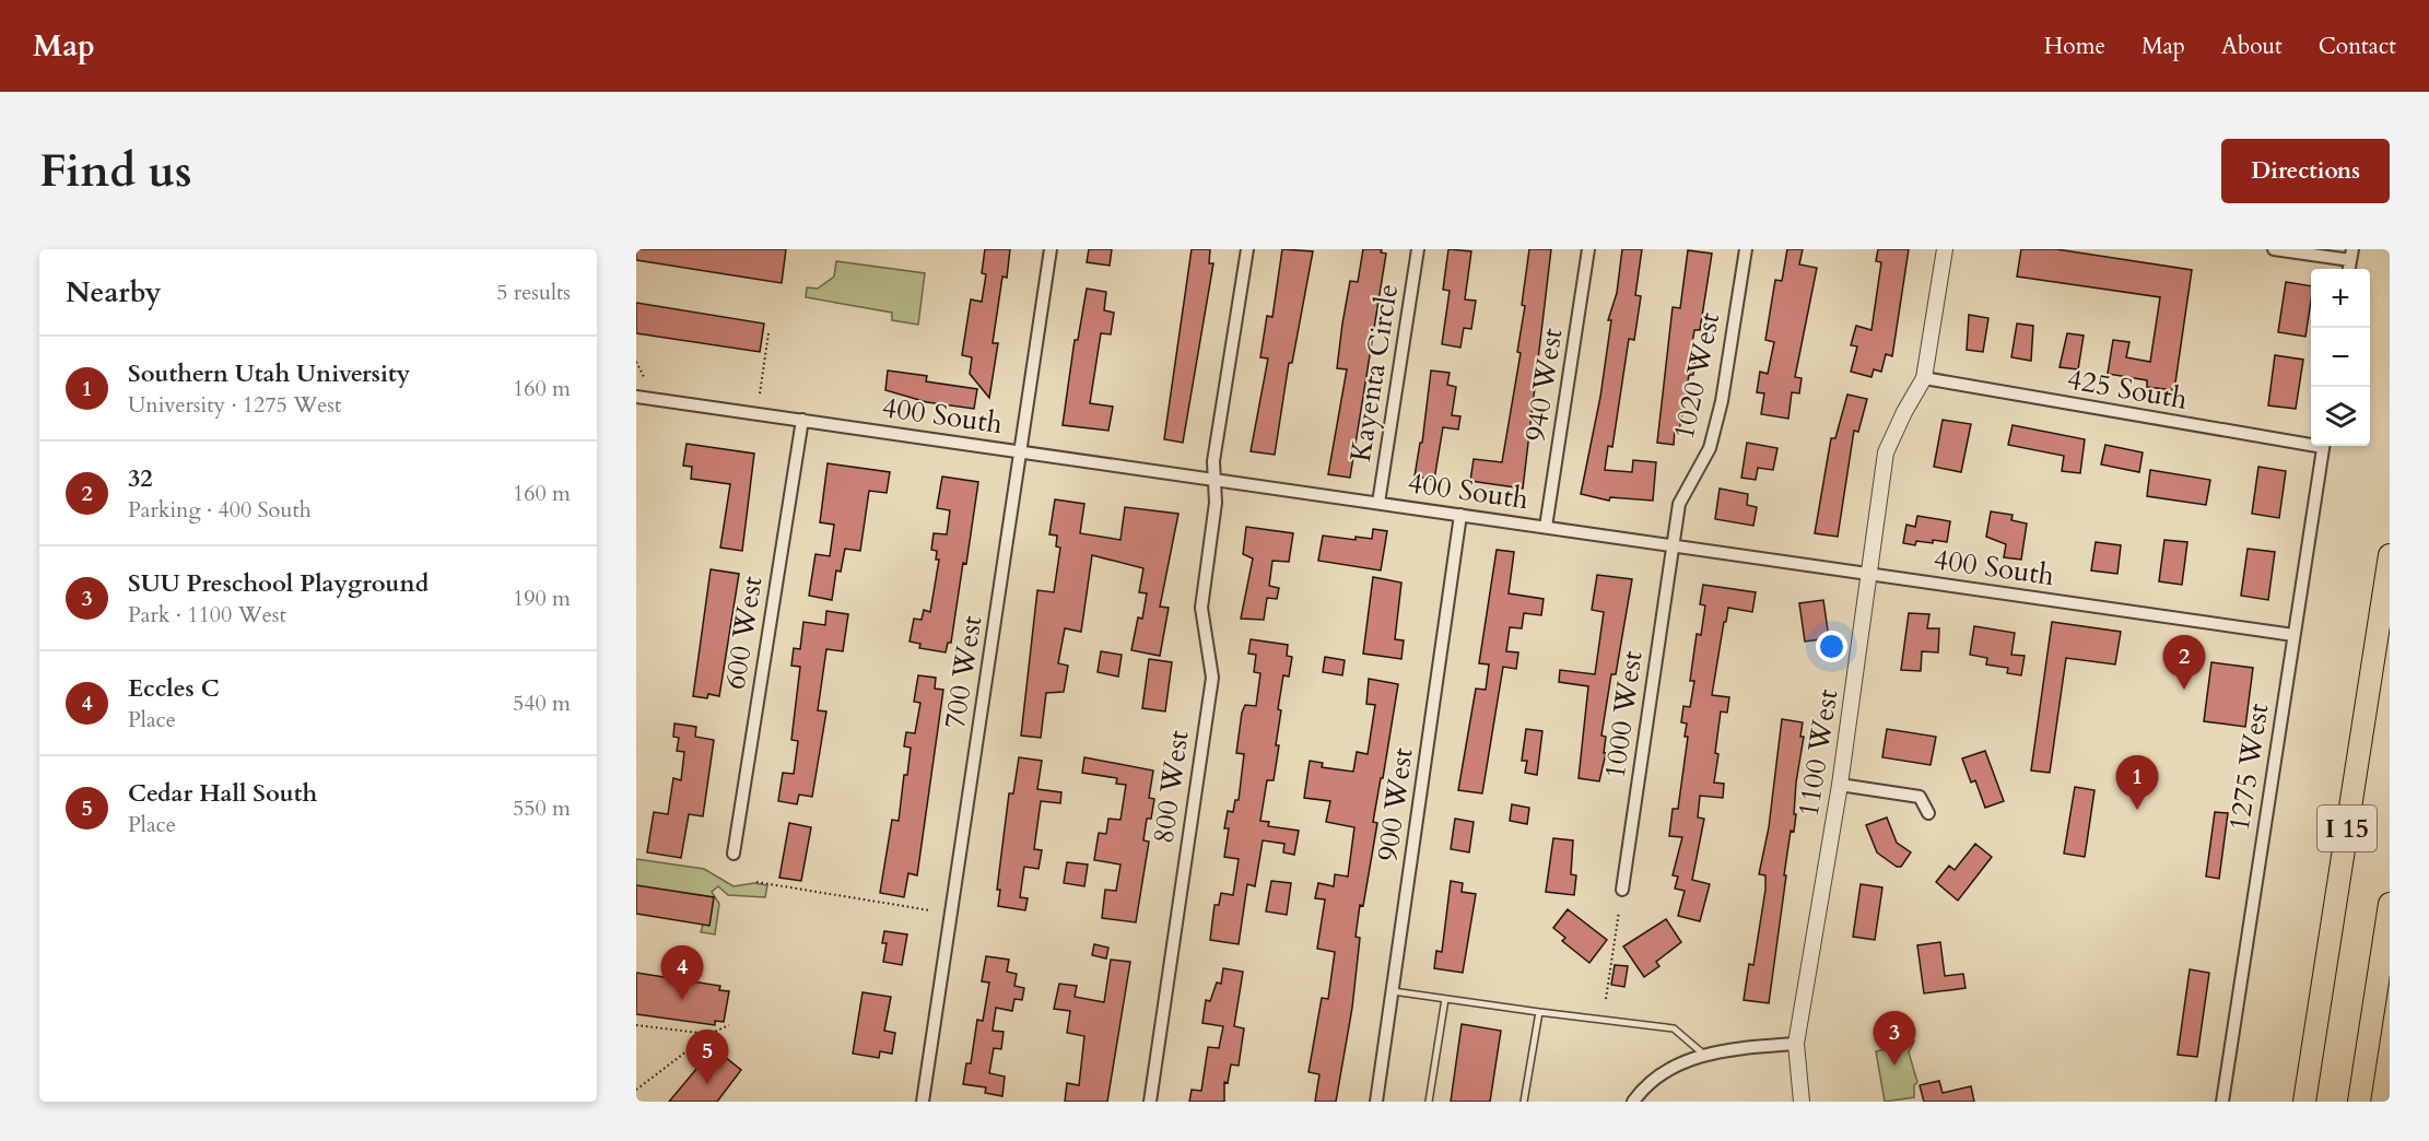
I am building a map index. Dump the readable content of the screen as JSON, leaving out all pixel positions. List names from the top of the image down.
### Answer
{
  "streets": {
    "highway": ["I 15"],
    "street": [
      "Kayenta Circle",
      "1020 West",
      "940 West",
      "425 South",
      "400 South",
      "600 West",
      "700 West",
      "1000 West",
      "1100 West",
      "1275 West",
      "800 West",
      "900 West"
    ]
  },
  "crossings": [
    ["Kayenta Circle", "400 South"],
    ["1020 West", "400 South"],
    ["1020 West", "1000 West"],
    ["940 West", "400 South"],
    ["425 South", "1100 West"],
    ["400 South", "600 West"],
    ["400 South", "700 West"],
    ["400 South", "1000 West"],
    ["400 South", "1100 West"],
    ["400 South", "1275 West"],
    ["400 South", "800 West"],
    ["400 South", "900 West"]
  ],
  "page": {
    "header": "Map",
    "nav": [
      "Home",
      "Map",
      "About",
      "Contact"
    ],
    "buttons": "Directions",
    "title": "Find us",
    "heading": ["Nearby", "5 results"],
    "map_buttons": ["+", "−"],
    "list": [
      {
        "mark": "1",
        "name": "Southern Utah University",
        "note": "University · 1275 West",
        "value": "160 m"
      },
      {
        "mark": "2",
        "name": "32",
        "note": "Parking · 400 South",
        "value": "160 m"
      },
      {
        "mark": "3",
        "name": "SUU Preschool Playground",
        "note": "Park · 1100 West",
        "value": "190 m"
      },
      {
        "mark": "4",
        "name": "Eccles C",
        "note": "Place",
        "value": "540 m"
      },
      {
        "mark": "5",
        "name": "Cedar Hall South",
        "note": "Place",
        "value": "550 m"
      }
    ],
    "pins": [
      "2",
      "1",
      "4",
      "3",
      "5"
    ]
  }
}
